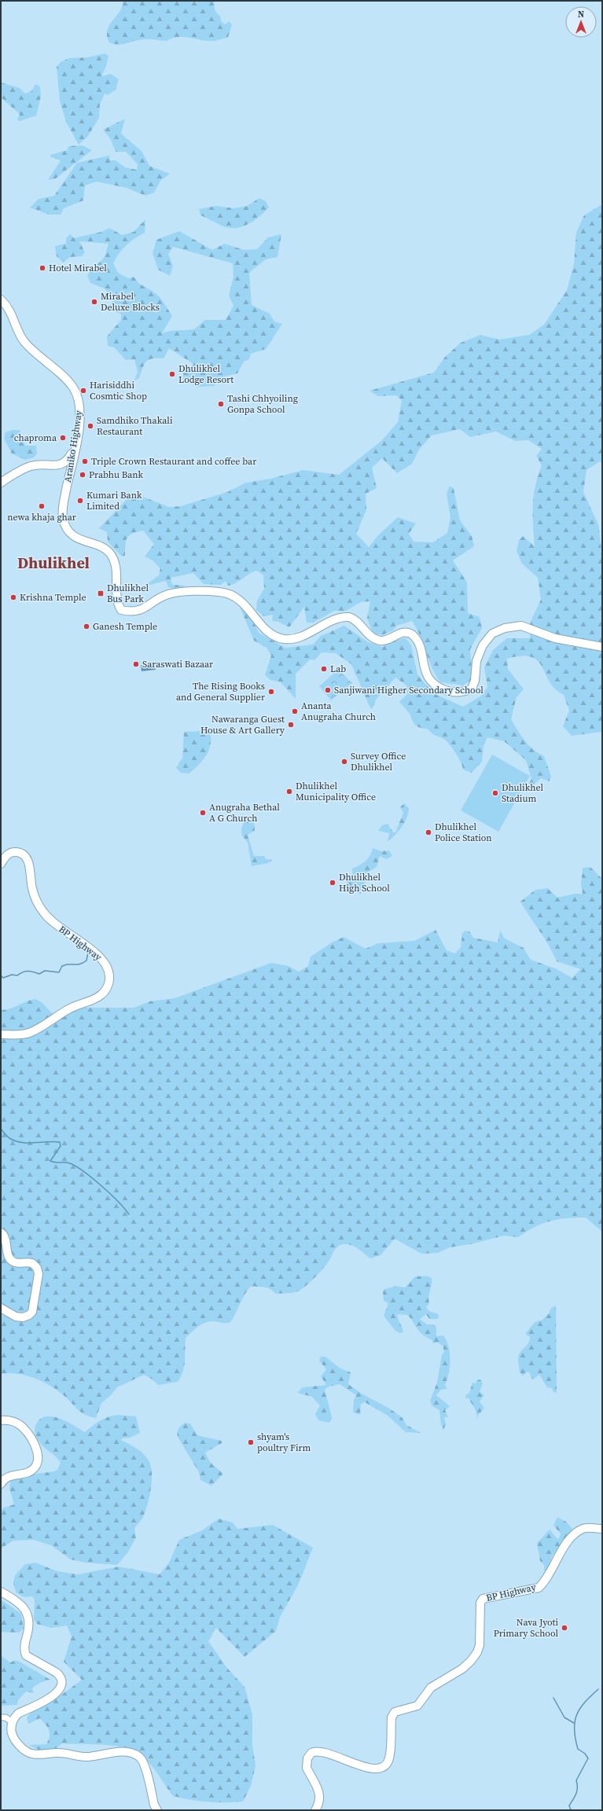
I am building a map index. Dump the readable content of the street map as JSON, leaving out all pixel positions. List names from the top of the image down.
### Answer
{
  "streets": {
    "highway": ["Araniko Highway", "BP Highway"]
  },
  "districts": ["Dhulikhel"],
  "places": {
    "other": [
      "Hotel Mirabel",
      "Mirabel Deluxe Blocks",
      "Dhulikhel Lodge Resort",
      "Harisiddhi Cosmtic Shop",
      "Tashi Chhyoiling Gonpa School",
      "Samdhiko Thakali Restaurant",
      "chaproma",
      "Triple Crown Restaurant and coffee bar",
      "Prabhu Bank",
      "Kumari Bank Limited",
      "newa khaja ghar",
      "Krishna Temple",
      "Ganesh Temple",
      "Saraswati Bazaar",
      "Lab",
      "Sanjiwani Higher Secondary School",
      "The Rising Books and General Supplier",
      "Ananta Anugraha Church",
      "Nawaranga Guest House & Art Gallery",
      "Survey Office Dhulikhel",
      "Dhulikhel Municipality Office",
      "Dhulikhel Stadium",
      "Anugraha Bethal A G Church",
      "Dhulikhel Police Station",
      "Dhulikhel High School",
      "shyam's poultry Firm",
      "Nava Jyoti Primary School"
    ],
    "transit": ["Dhulikhel Bus Park"]
  },
  "north": "top"
}
